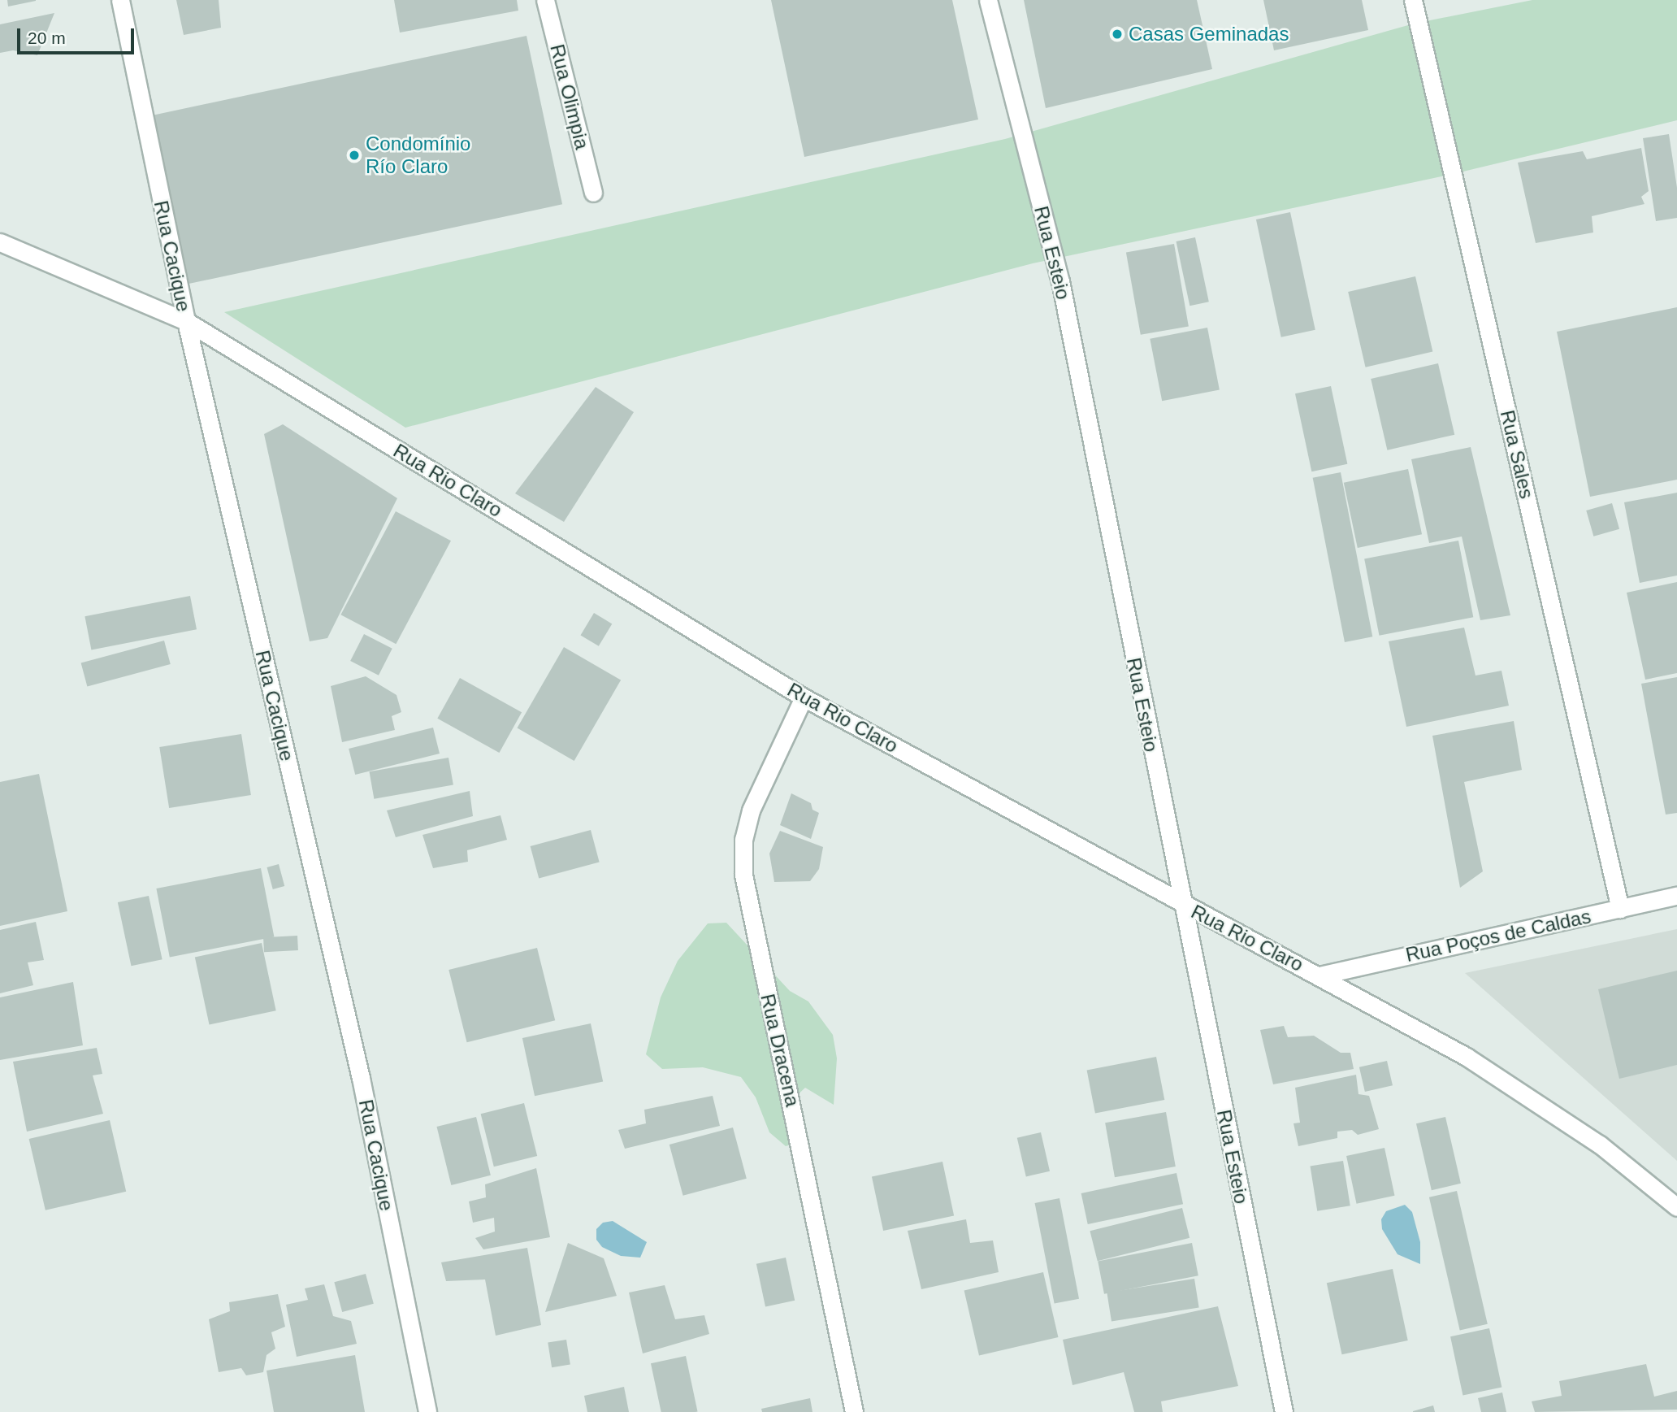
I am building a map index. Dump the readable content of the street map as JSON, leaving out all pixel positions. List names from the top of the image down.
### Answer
{
  "streets": {
    "street": [
      "Rua Olimpia",
      "Rua Esteio",
      "Rua Cacique",
      "Rua Sales",
      "Rua Rio Claro",
      "Rua Poços de Caldas",
      "Rua Dracena"
    ]
  },
  "crossings": [
    ["Rua Esteio", "Rua Rio Claro"],
    ["Rua Cacique", "Rua Rio Claro"],
    ["Rua Sales", "Rua Poços de Caldas"],
    ["Rua Rio Claro", "Rua Poços de Caldas"],
    ["Rua Rio Claro", "Rua Dracena"]
  ],
  "places": ["Casas Geminadas", "Condomínio Río Claro"],
  "scale_bar": "20 m"
}
